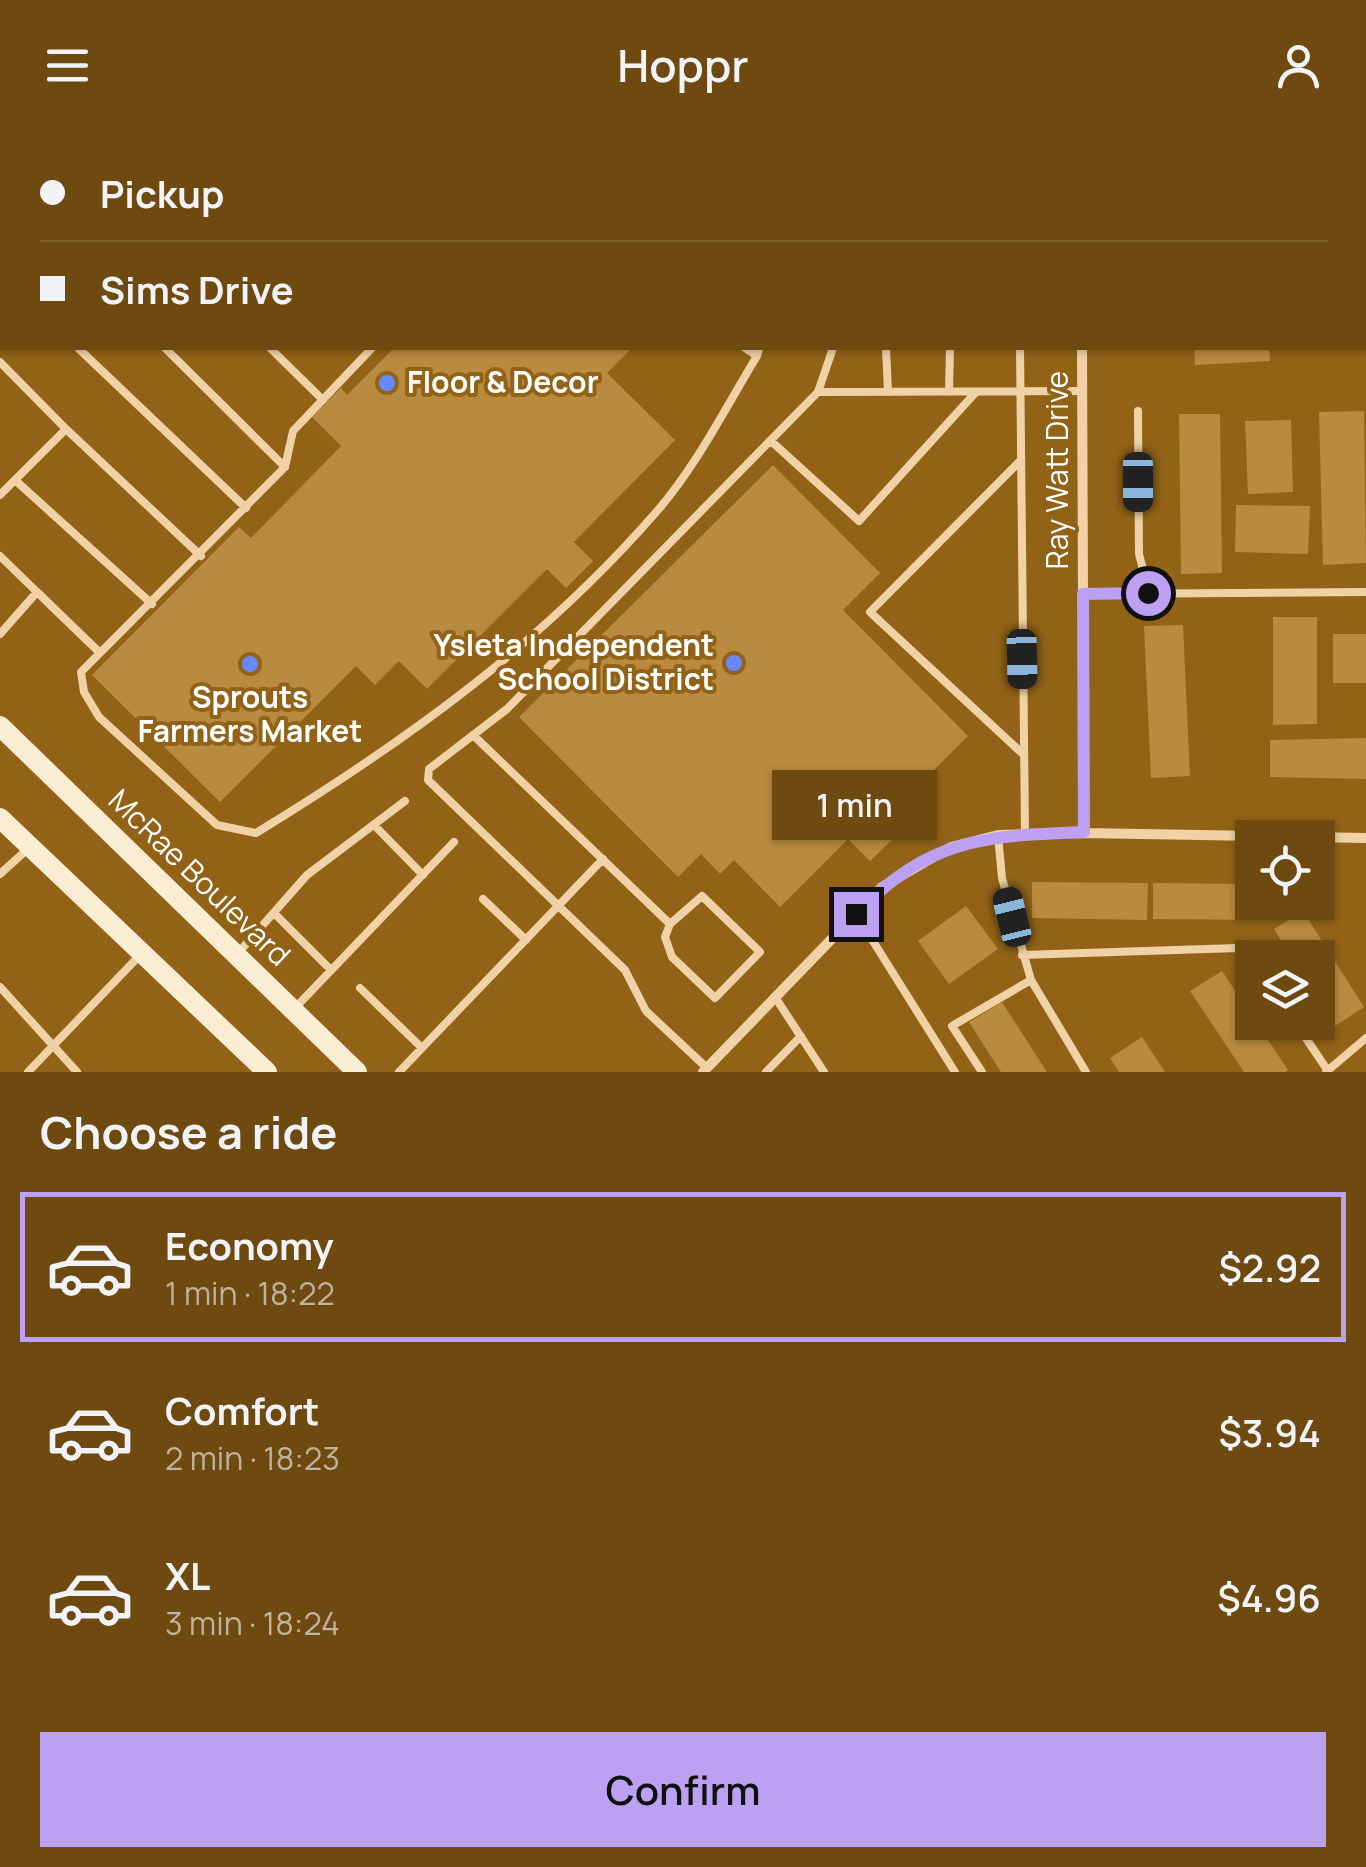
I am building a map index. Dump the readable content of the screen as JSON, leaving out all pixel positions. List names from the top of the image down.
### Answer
{
  "streets": {
    "main road": ["McRae Boulevard"],
    "street": ["Ray Watt Drive"]
  },
  "places": ["Floor & Decor", "Ysleta Independent School District", "Sprouts Farmers Market"],
  "page": {
    "header": "Hoppr",
    "banner": ["Pickup", "Sims Drive"],
    "bubble": "1 min",
    "heading": "Choose a ride",
    "list": [
      {
        "name": "Economy",
        "note": "1 min · 18:22",
        "value": "$2.92"
      },
      {
        "name": "Comfort",
        "note": "2 min · 18:23",
        "value": "$3.94"
      },
      {
        "name": "XL",
        "note": "3 min · 18:24",
        "value": "$4.96"
      }
    ],
    "buttons": "Confirm"
  }
}
